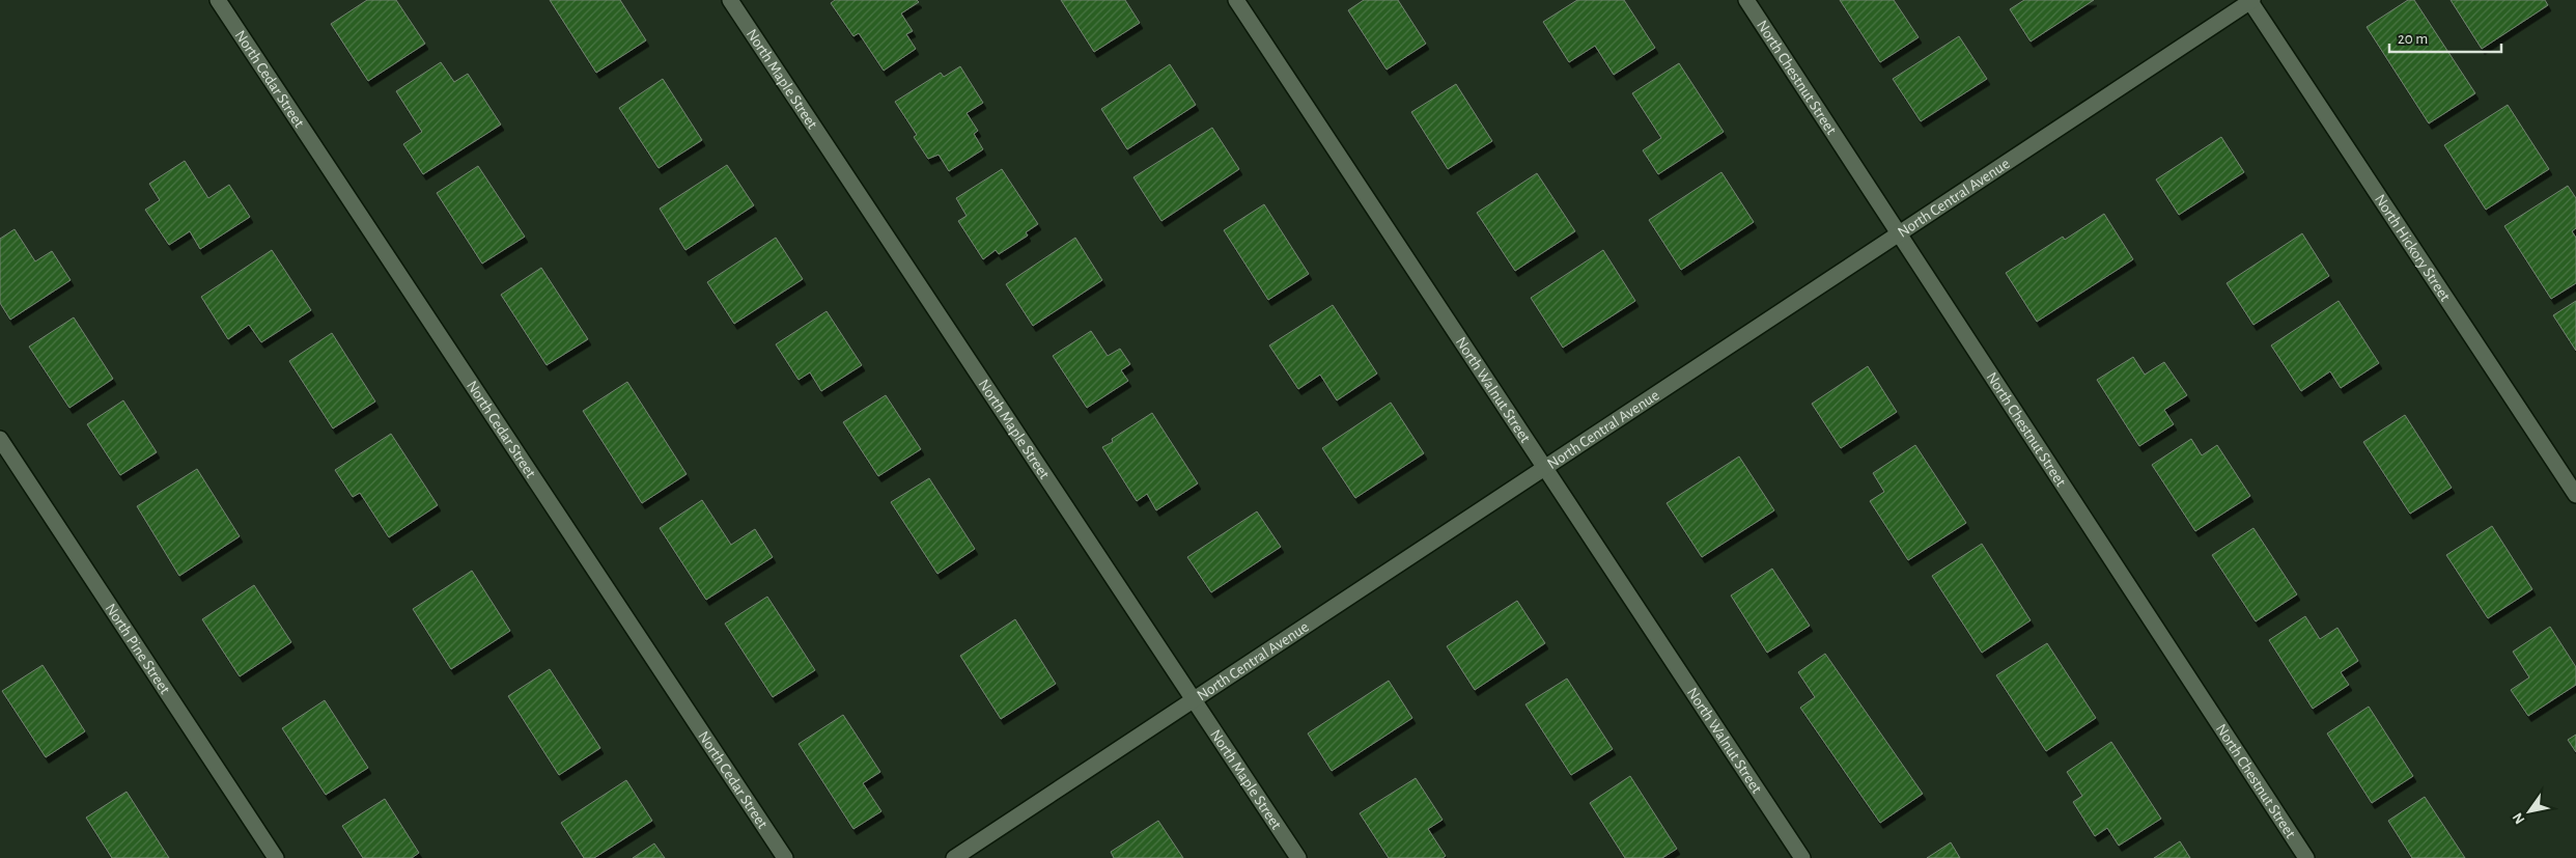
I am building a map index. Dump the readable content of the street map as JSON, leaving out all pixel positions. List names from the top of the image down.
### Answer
{
  "streets": {
    "street": [
      "North Chestnut Street",
      "North Cedar Street",
      "North Maple Street",
      "North Central Avenue",
      "North Hickory Street",
      "North Walnut Street",
      "North Pine Street"
    ]
  },
  "crossings": [
    ["North Chestnut Street", "North Central Avenue"],
    ["North Maple Street", "North Central Avenue"],
    ["North Central Avenue", "North Hickory Street"],
    ["North Central Avenue", "North Walnut Street"]
  ],
  "scale_bar": "20 m",
  "north": "bottom left"
}
